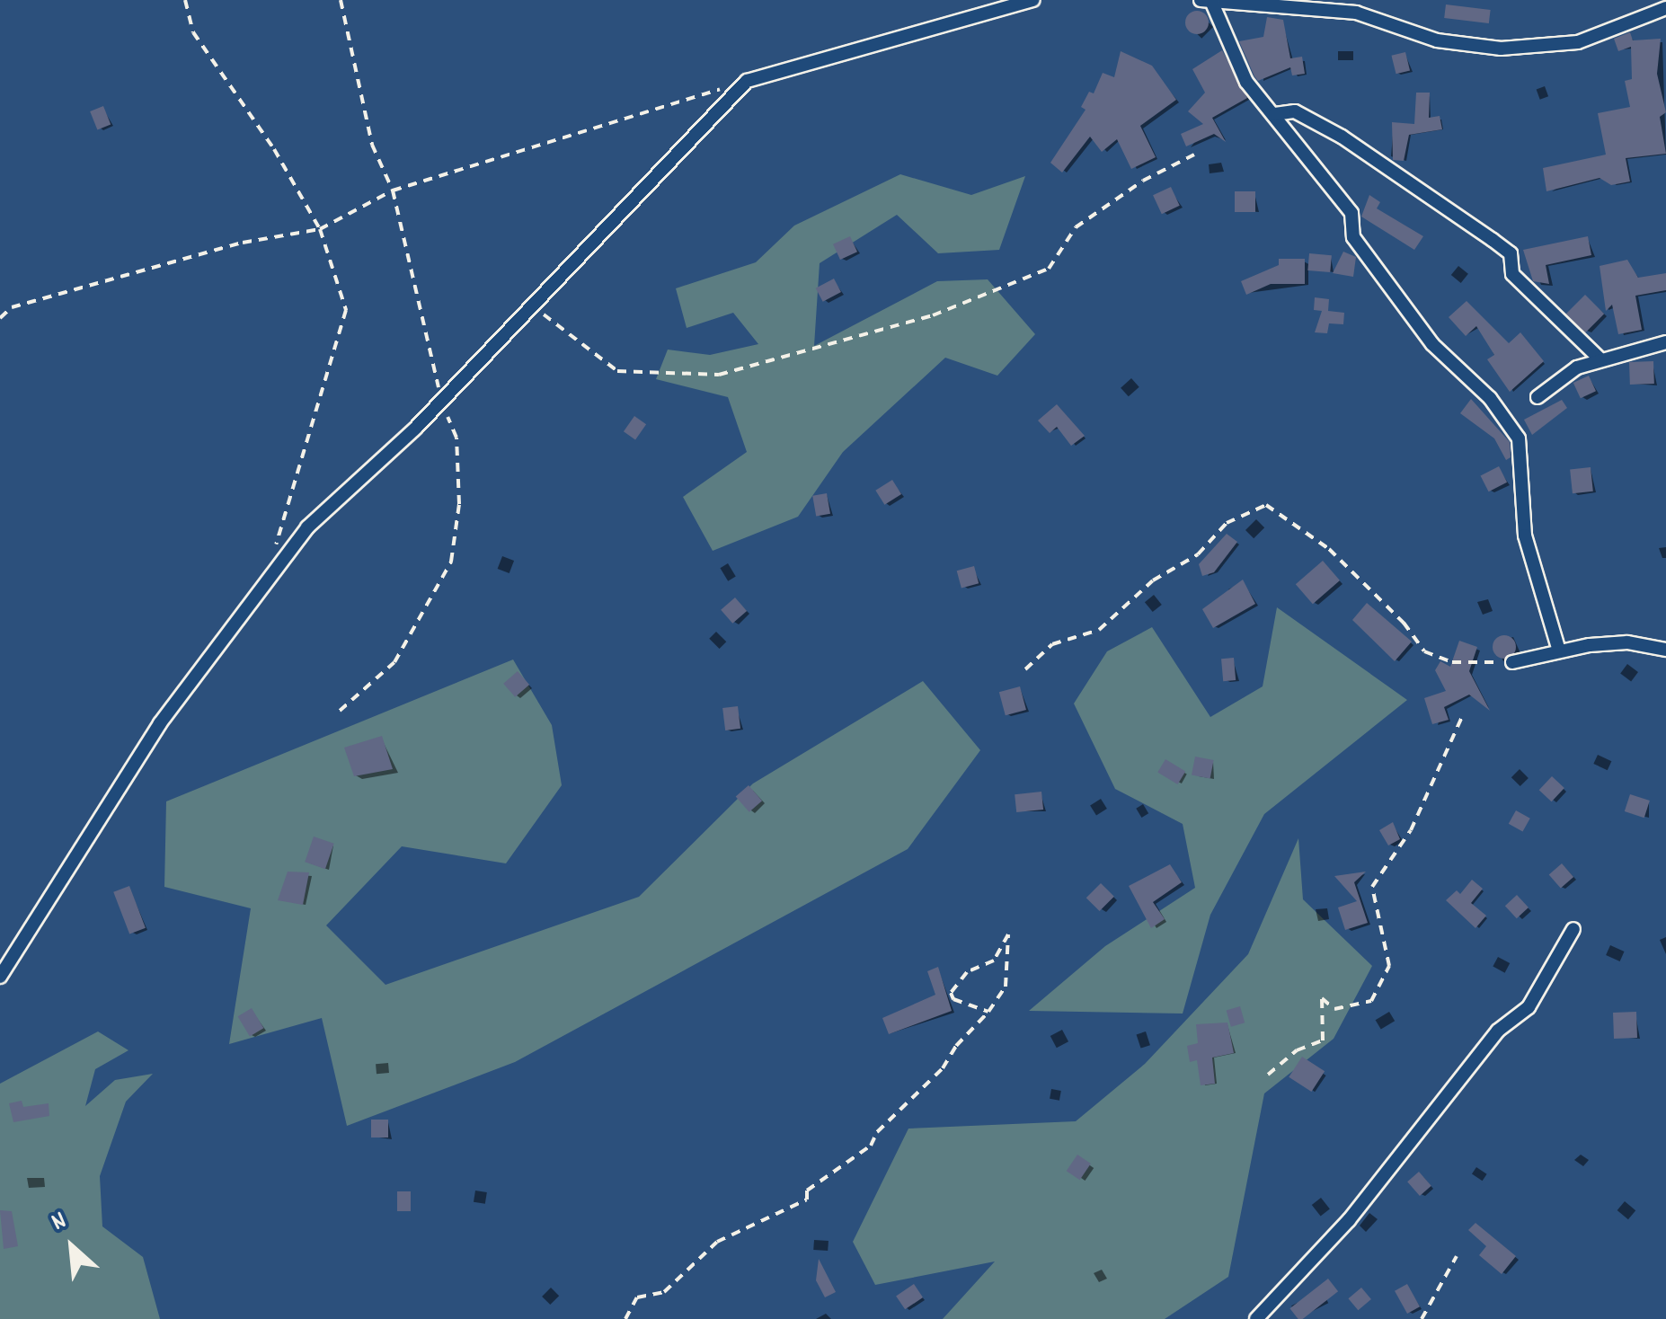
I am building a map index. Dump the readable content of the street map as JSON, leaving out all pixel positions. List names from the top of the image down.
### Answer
{
  "north": "top left"
}
